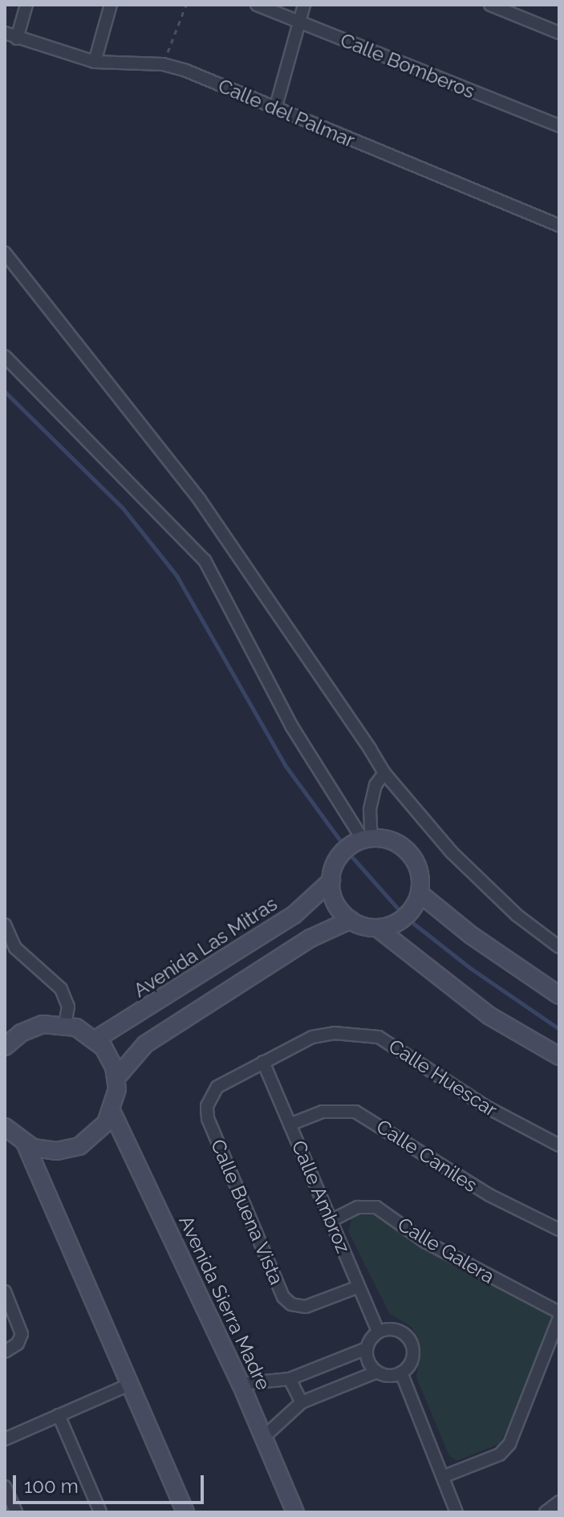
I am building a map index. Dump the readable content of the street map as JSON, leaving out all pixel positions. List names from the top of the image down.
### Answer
{
  "streets": {
    "street": [
      "Calle Bomberos",
      "Calle del Palmar",
      "Avenida Las Mitras",
      "Calle Huescar",
      "Calle Caniles",
      "Calle Ambroz",
      "Calle Buena Vista",
      "Calle Galera",
      "Avenida Sierra Madre"
    ]
  },
  "crossings": [
    ["Calle Huescar", "Calle Ambroz"],
    ["Calle Huescar", "Calle Buena Vista"],
    ["Calle Caniles", "Calle Ambroz"],
    ["Calle Ambroz", "Calle Buena Vista"],
    ["Calle Ambroz", "Calle Galera"]
  ],
  "scale_bar": "100 m"
}
